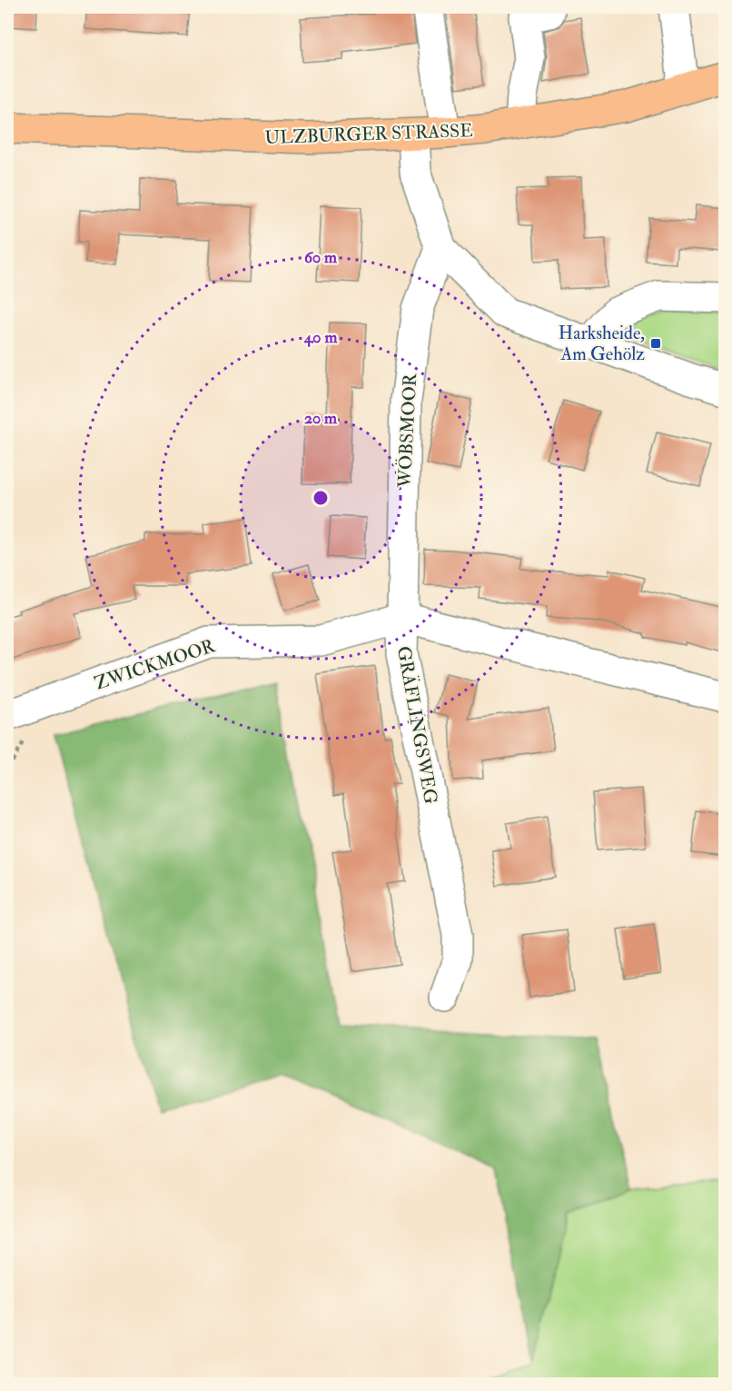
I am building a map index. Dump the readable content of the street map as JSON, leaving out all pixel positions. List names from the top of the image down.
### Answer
{
  "streets": {
    "main road": ["ULZBURGER STRASSE"],
    "street": ["WÖBSMOOR", "ZWICKMOOR", "GRÄFLINGSWEG"]
  },
  "crossings": [
    ["WÖBSMOOR", "ZWICKMOOR"],
    ["WÖBSMOOR", "GRÄFLINGSWEG"],
    ["ZWICKMOOR", "GRÄFLINGSWEG"]
  ],
  "places": {
    "transit": ["Harksheide, Am Gehölz"]
  },
  "rings": ["60 m", "40 m", "20 m"]
}
